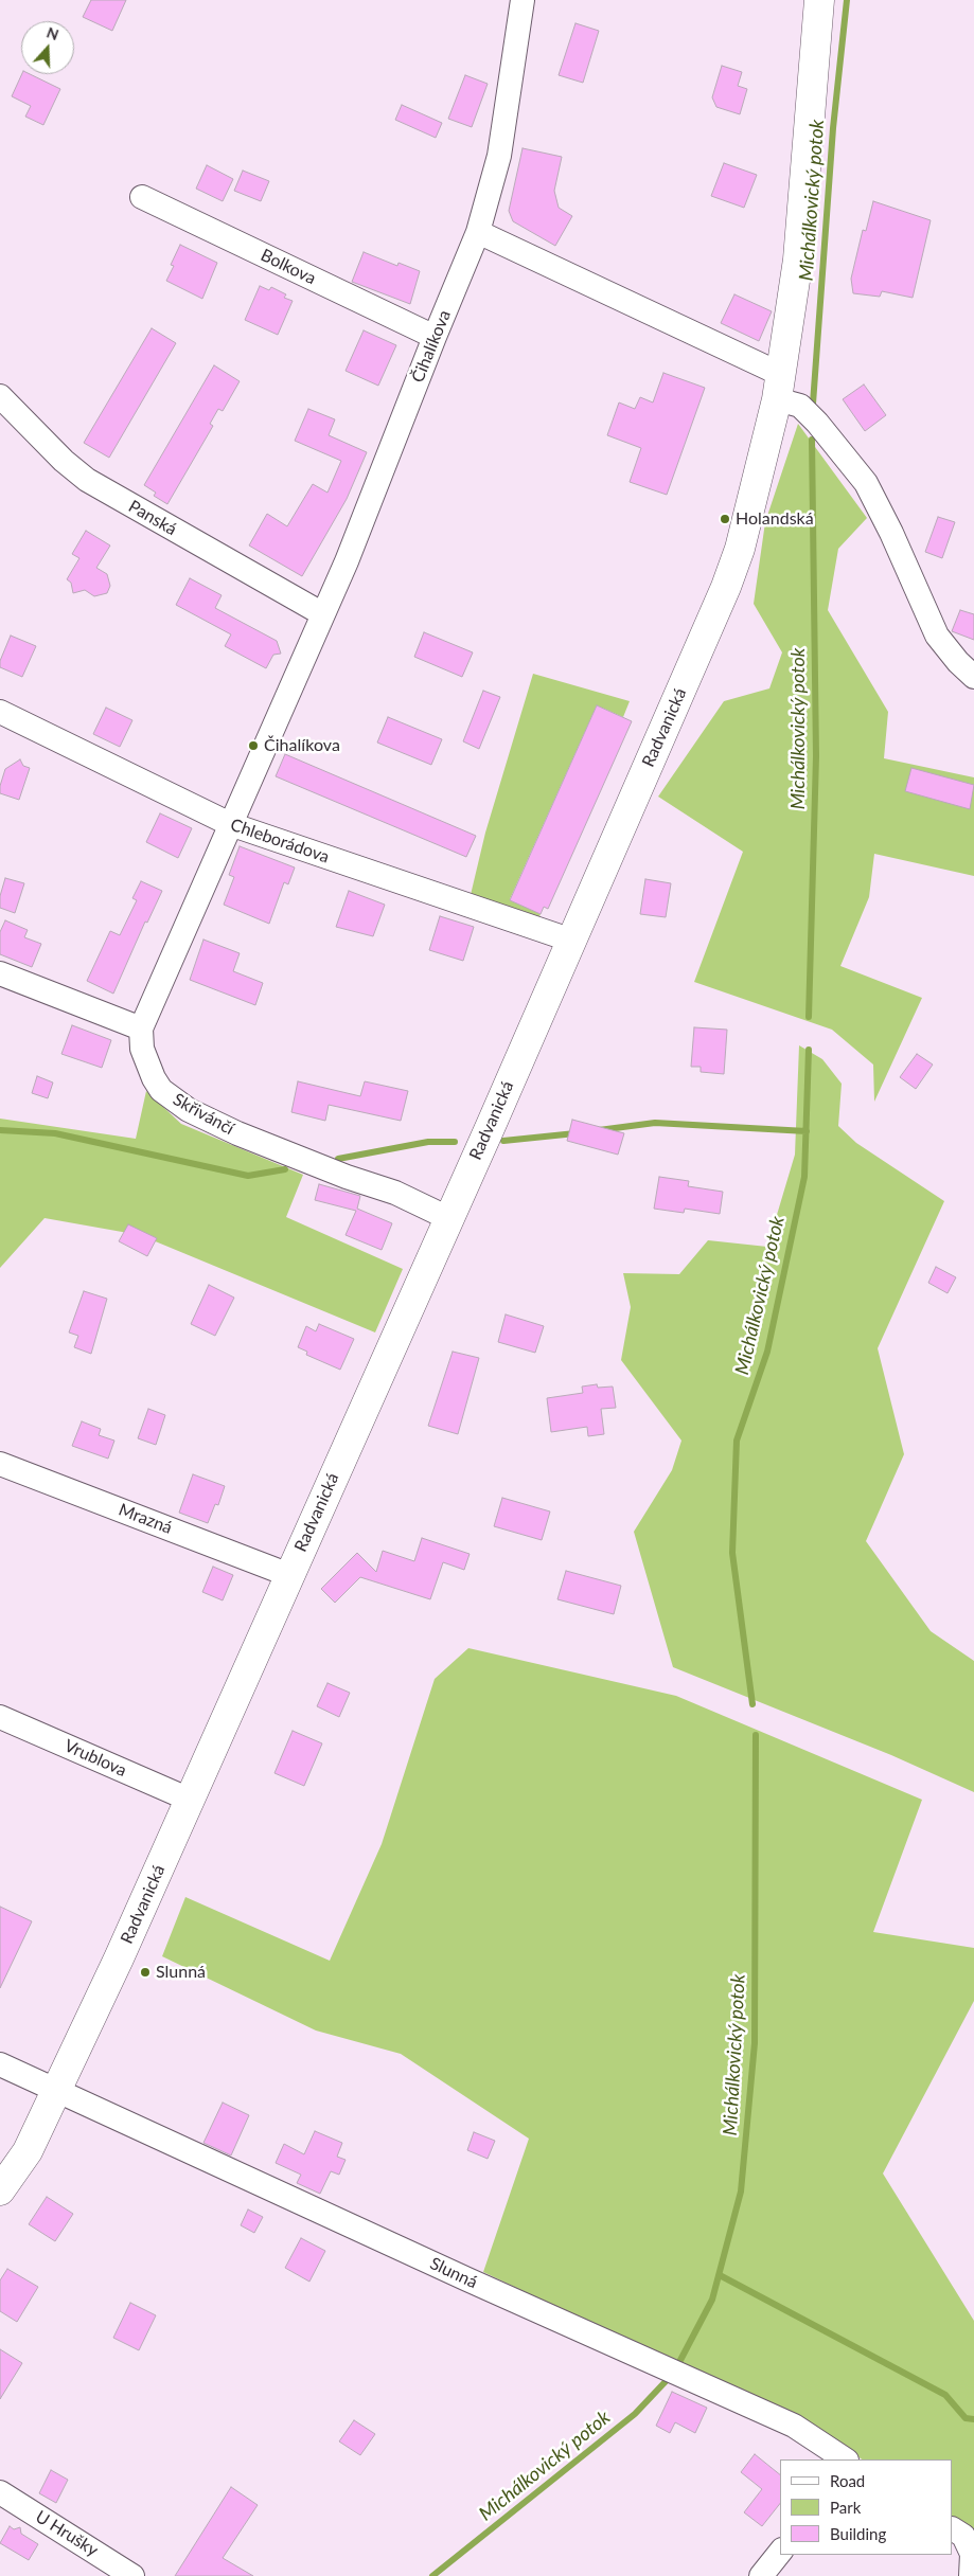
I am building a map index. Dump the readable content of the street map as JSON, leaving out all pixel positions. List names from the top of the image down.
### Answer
{
  "streets": {
    "street": [
      "Bolkova",
      "Čihalíkova",
      "Panská",
      "Radvanická",
      "Chleborádova",
      "Skřivánčí",
      "Mrazná",
      "Vrublova",
      "Slunná",
      "U Hrušky"
    ]
  },
  "crossings": [
    ["Bolkova", "Čihalíkova"],
    ["Čihalíkova", "Panská"],
    ["Čihalíkova", "Chleborádova"],
    ["Čihalíkova", "Skřivánčí"],
    ["Radvanická", "Chleborádova"],
    ["Radvanická", "Skřivánčí"],
    ["Radvanická", "Mrazná"],
    ["Radvanická", "Vrublova"],
    ["Radvanická", "Slunná"]
  ],
  "water": ["Michálkovický potok"],
  "places": ["Holandská", "Čihalíkova", "Slunná"],
  "legend": ["Road", "Park", "Building"],
  "north": "top"
}
